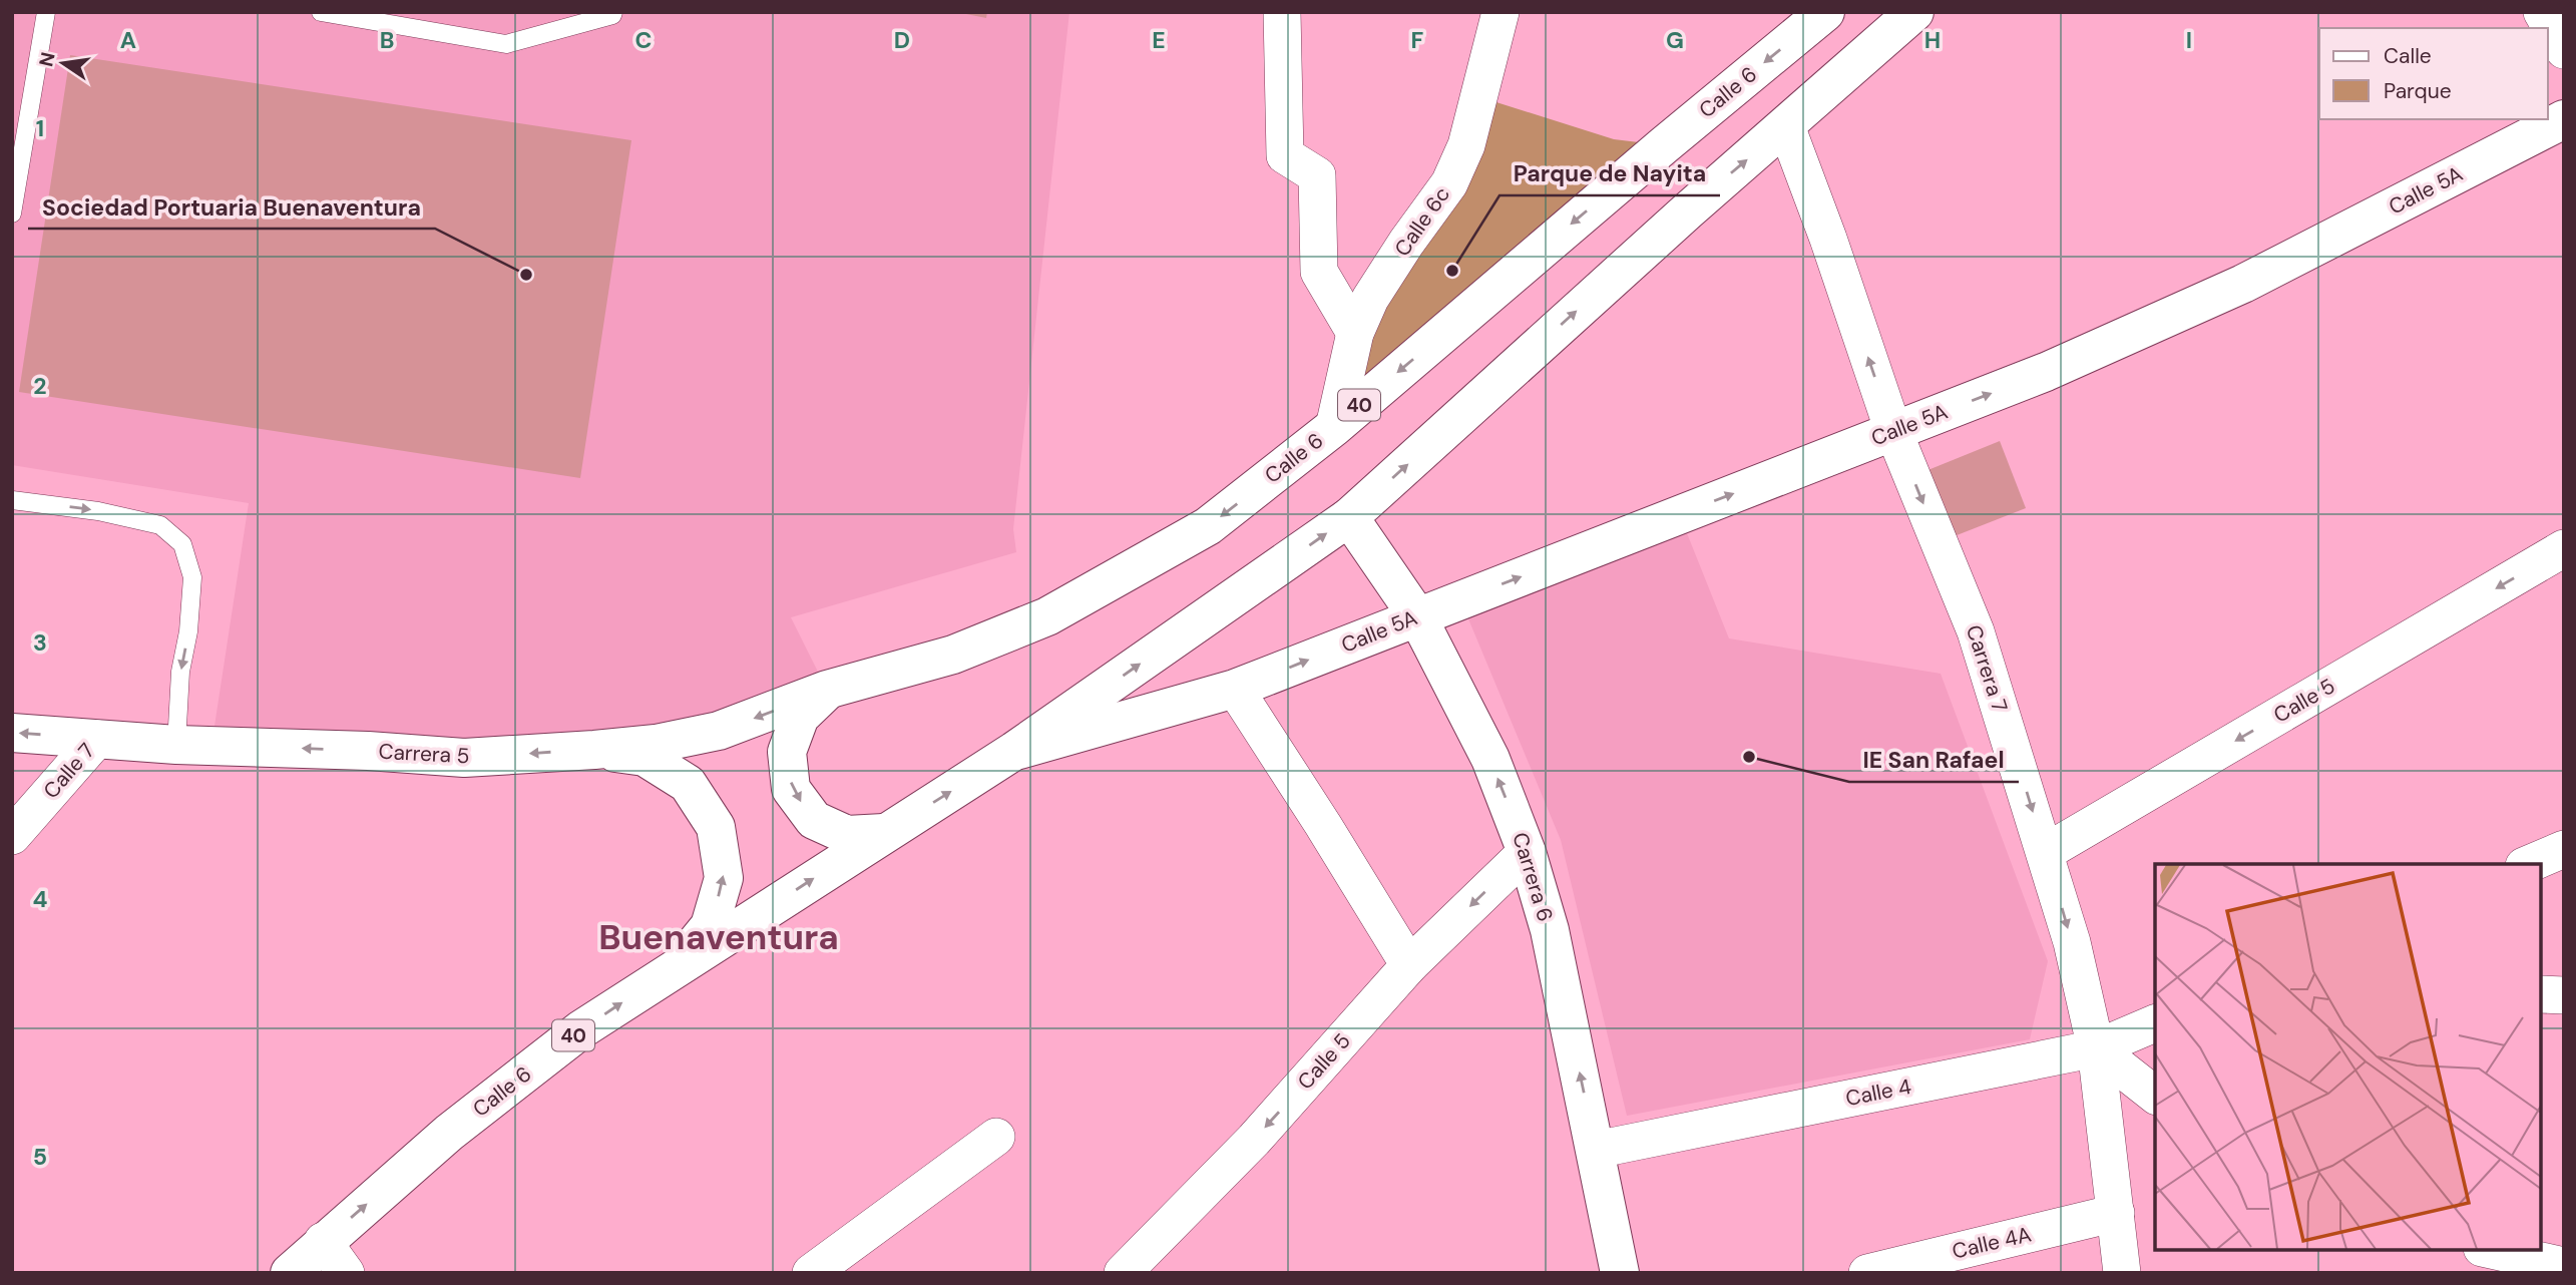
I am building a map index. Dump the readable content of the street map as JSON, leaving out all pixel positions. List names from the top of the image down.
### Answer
{
  "streets": {
    "main road": [
      "Calle 6",
      "Calle 5A",
      "40",
      "Carrera 5",
      "Carrera 6"
    ],
    "street": [
      "Calle 6c",
      "Carrera 7",
      "Calle 5",
      "Calle 7",
      "Calle 4",
      "Calle 4A"
    ]
  },
  "crossings": [
    ["Calle 6", "Calle 5A"],
    ["Calle 6", "Calle 6c"],
    ["Calle 6", "Carrera 7"],
    ["Calle 6", "Carrera 5"],
    ["Calle 6", "Carrera 6"],
    ["Calle 5A", "Carrera 7"],
    ["Calle 5A", "Carrera 6"],
    ["Carrera 7", "Calle 5"],
    ["Carrera 7", "Calle 4"],
    ["Carrera 7", "Calle 4A"],
    ["Calle 5", "Carrera 6"],
    ["Carrera 5", "Calle 7"],
    ["Carrera 6", "Calle 4"]
  ],
  "one_way": [
    "Calle 5A",
    "Calle 5",
    "Carrera 5",
    "Carrera 6"
  ],
  "districts": ["Buenaventura"],
  "places": ["Parque de Nayita", "Sociedad Portuaria Buenaventura", "IE San Rafael"],
  "legend": ["Calle", "Parque"],
  "north": "left",
  "grid": {
    "columns": [
      "A",
      "B",
      "C",
      "D",
      "E",
      "F",
      "G",
      "H",
      "I"
    ],
    "rows": [
      "1",
      "2",
      "3",
      "4",
      "5"
    ]
  }
}
